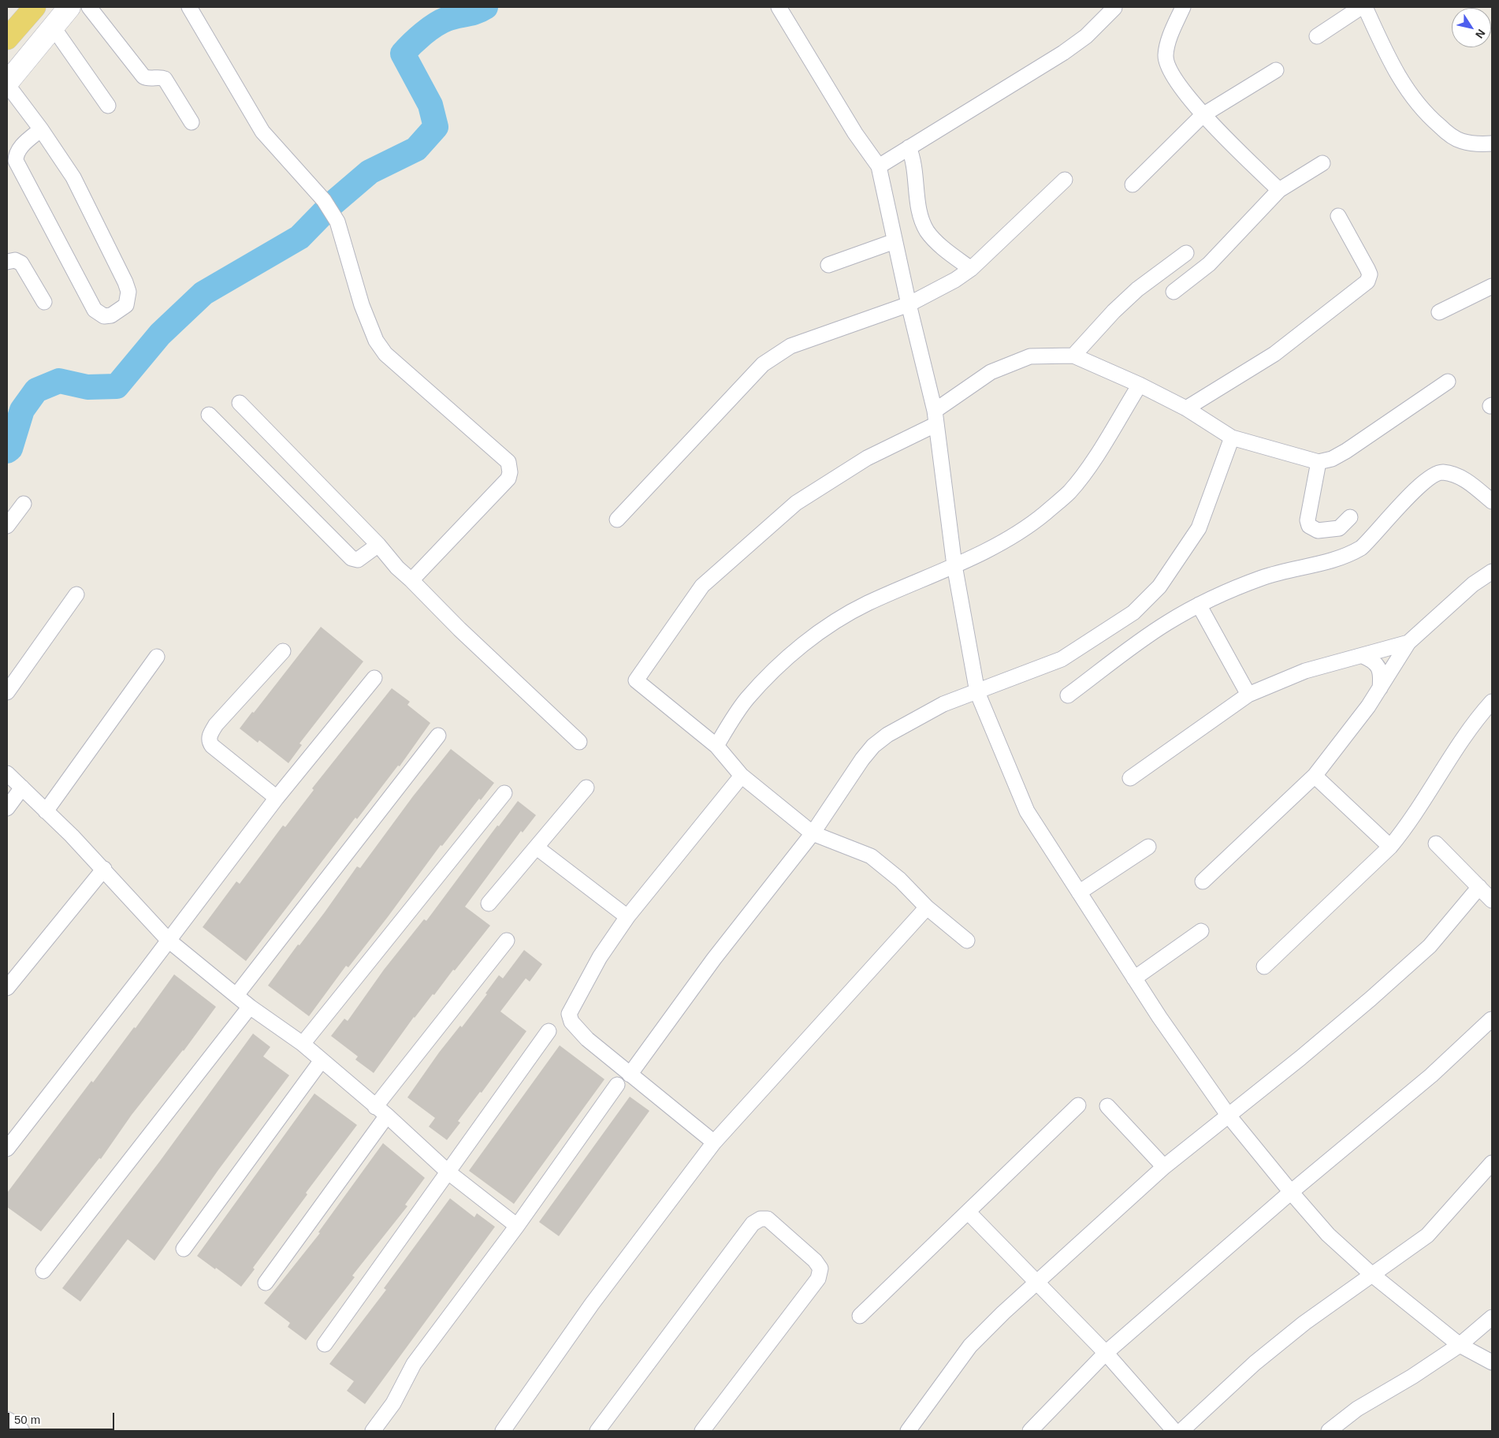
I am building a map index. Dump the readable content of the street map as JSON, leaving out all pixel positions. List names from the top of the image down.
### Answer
{
  "scale_bar": "50 m",
  "north": "bottom right"
}
